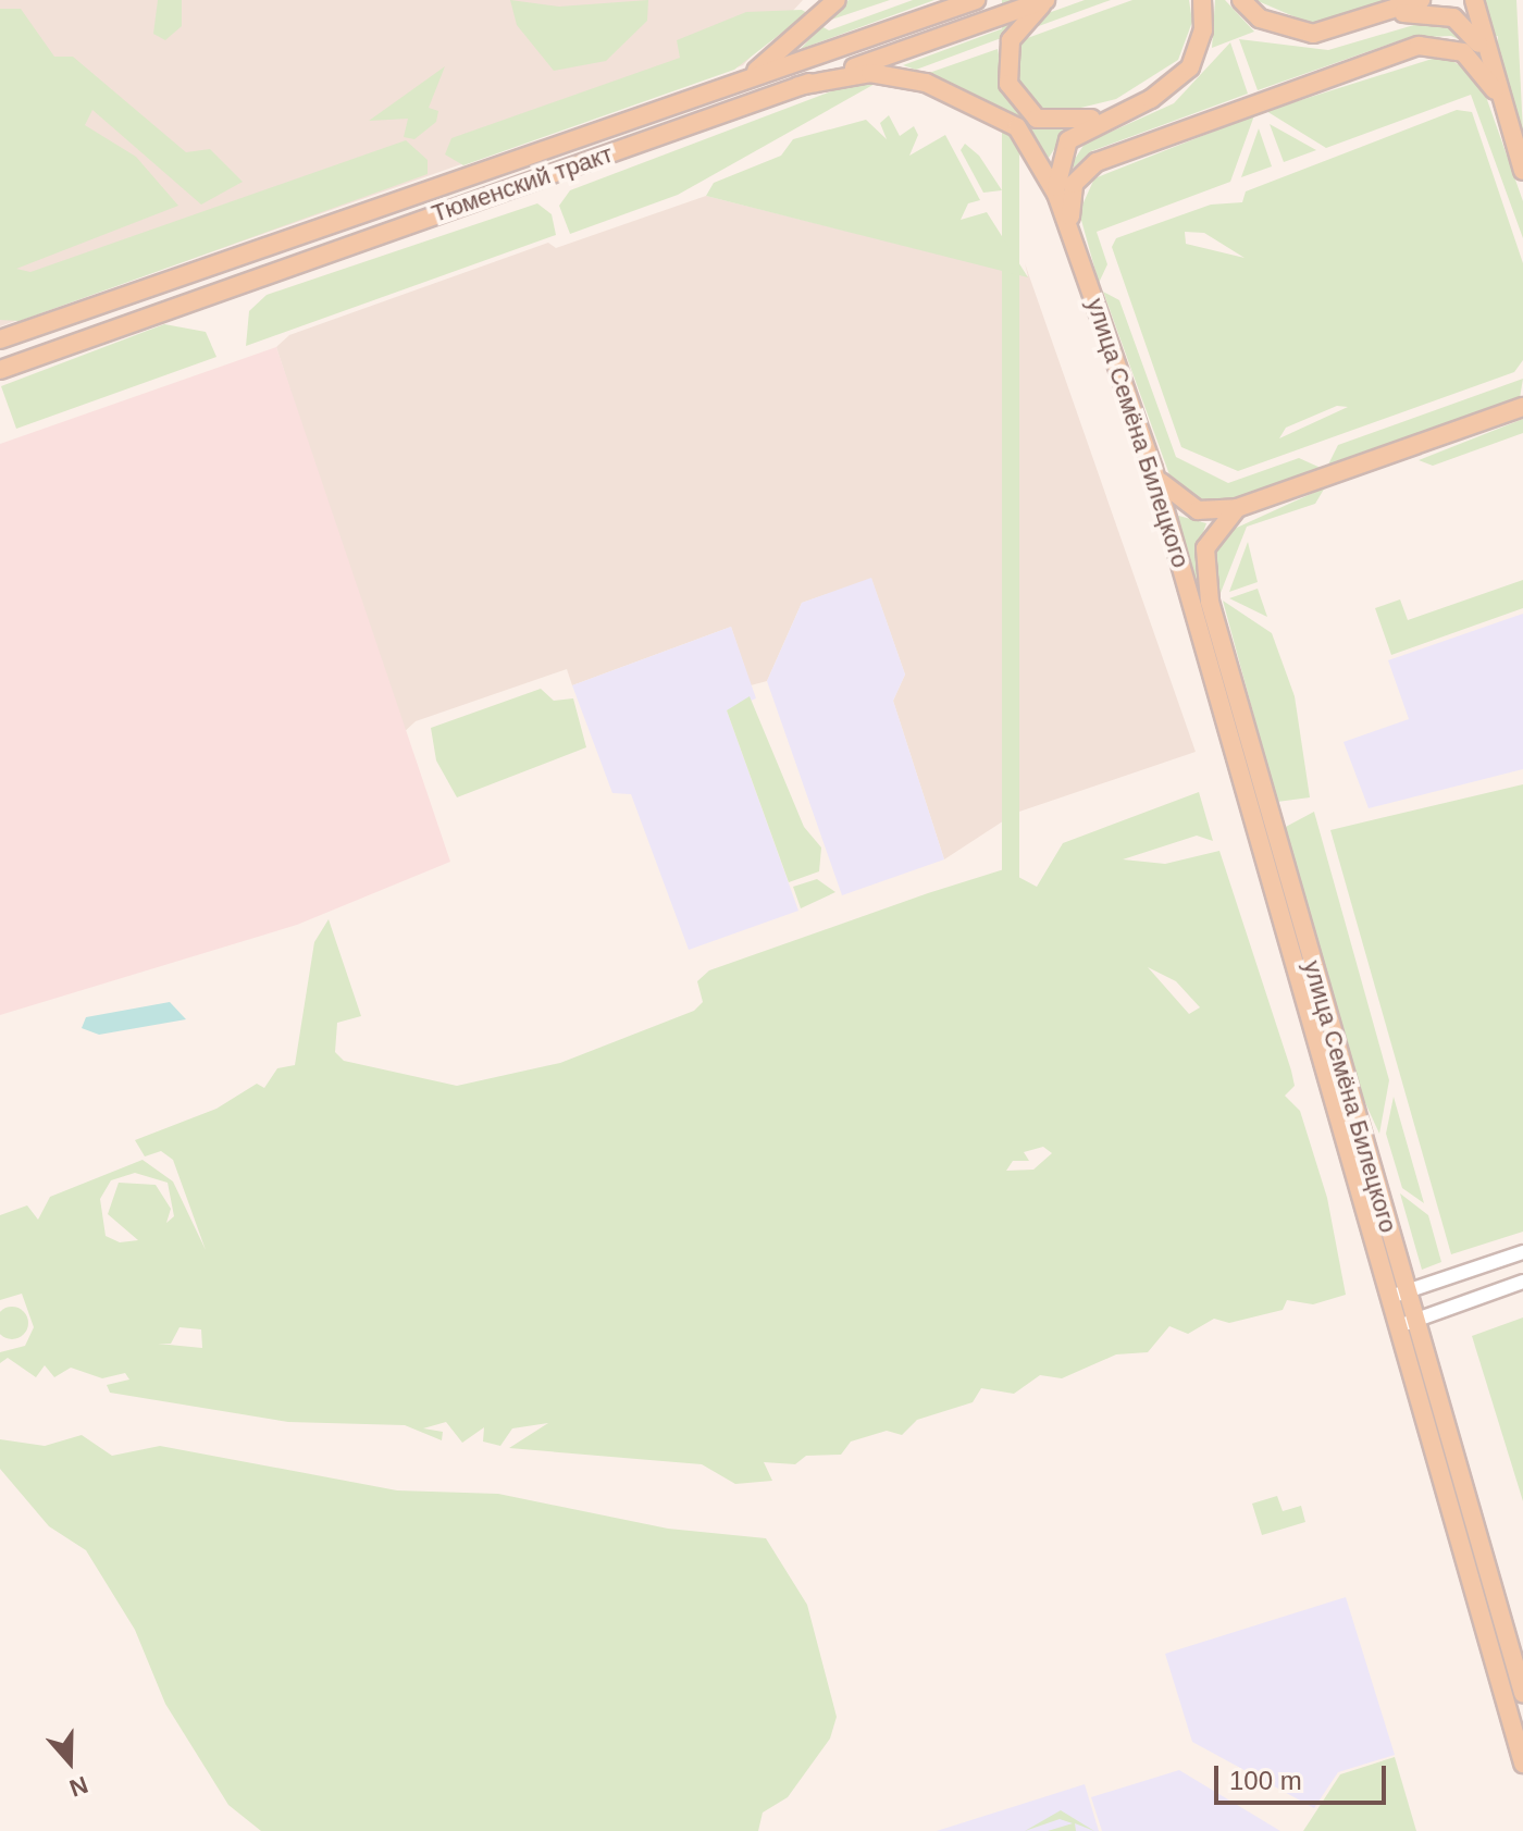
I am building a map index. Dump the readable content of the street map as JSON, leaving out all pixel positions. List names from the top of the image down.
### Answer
{
  "streets": {
    "main road": ["Тюменский тракт", "улица Семёна Билецкого"]
  },
  "crossings": [
    ["Тюменский тракт", "улица Семёна Билецкого"]
  ],
  "scale_bar": "100 m",
  "north": "bottom"
}
